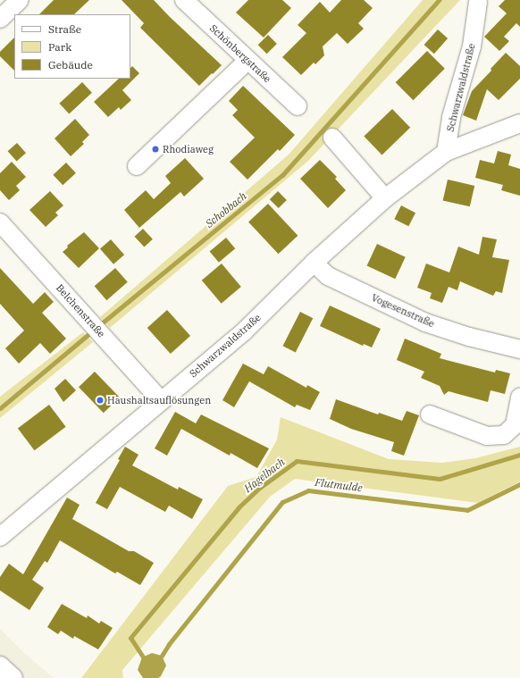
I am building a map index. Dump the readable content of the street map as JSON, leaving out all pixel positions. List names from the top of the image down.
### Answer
{
  "streets": {
    "street": [
      "Schönbergstraße",
      "Schwarzwaldstraße",
      "Belchenstraße",
      "Vogesenstraße"
    ]
  },
  "crossings": [
    ["Schwarzwaldstraße", "Belchenstraße"],
    ["Schwarzwaldstraße", "Vogesenstraße"]
  ],
  "water": ["Schobbach", "Hagelbach", "Flutmulde"],
  "places": ["Rhodiaweg", "Haushaltsauflösungen"],
  "legend": ["Straße", "Park", "Gebäude"]
}
